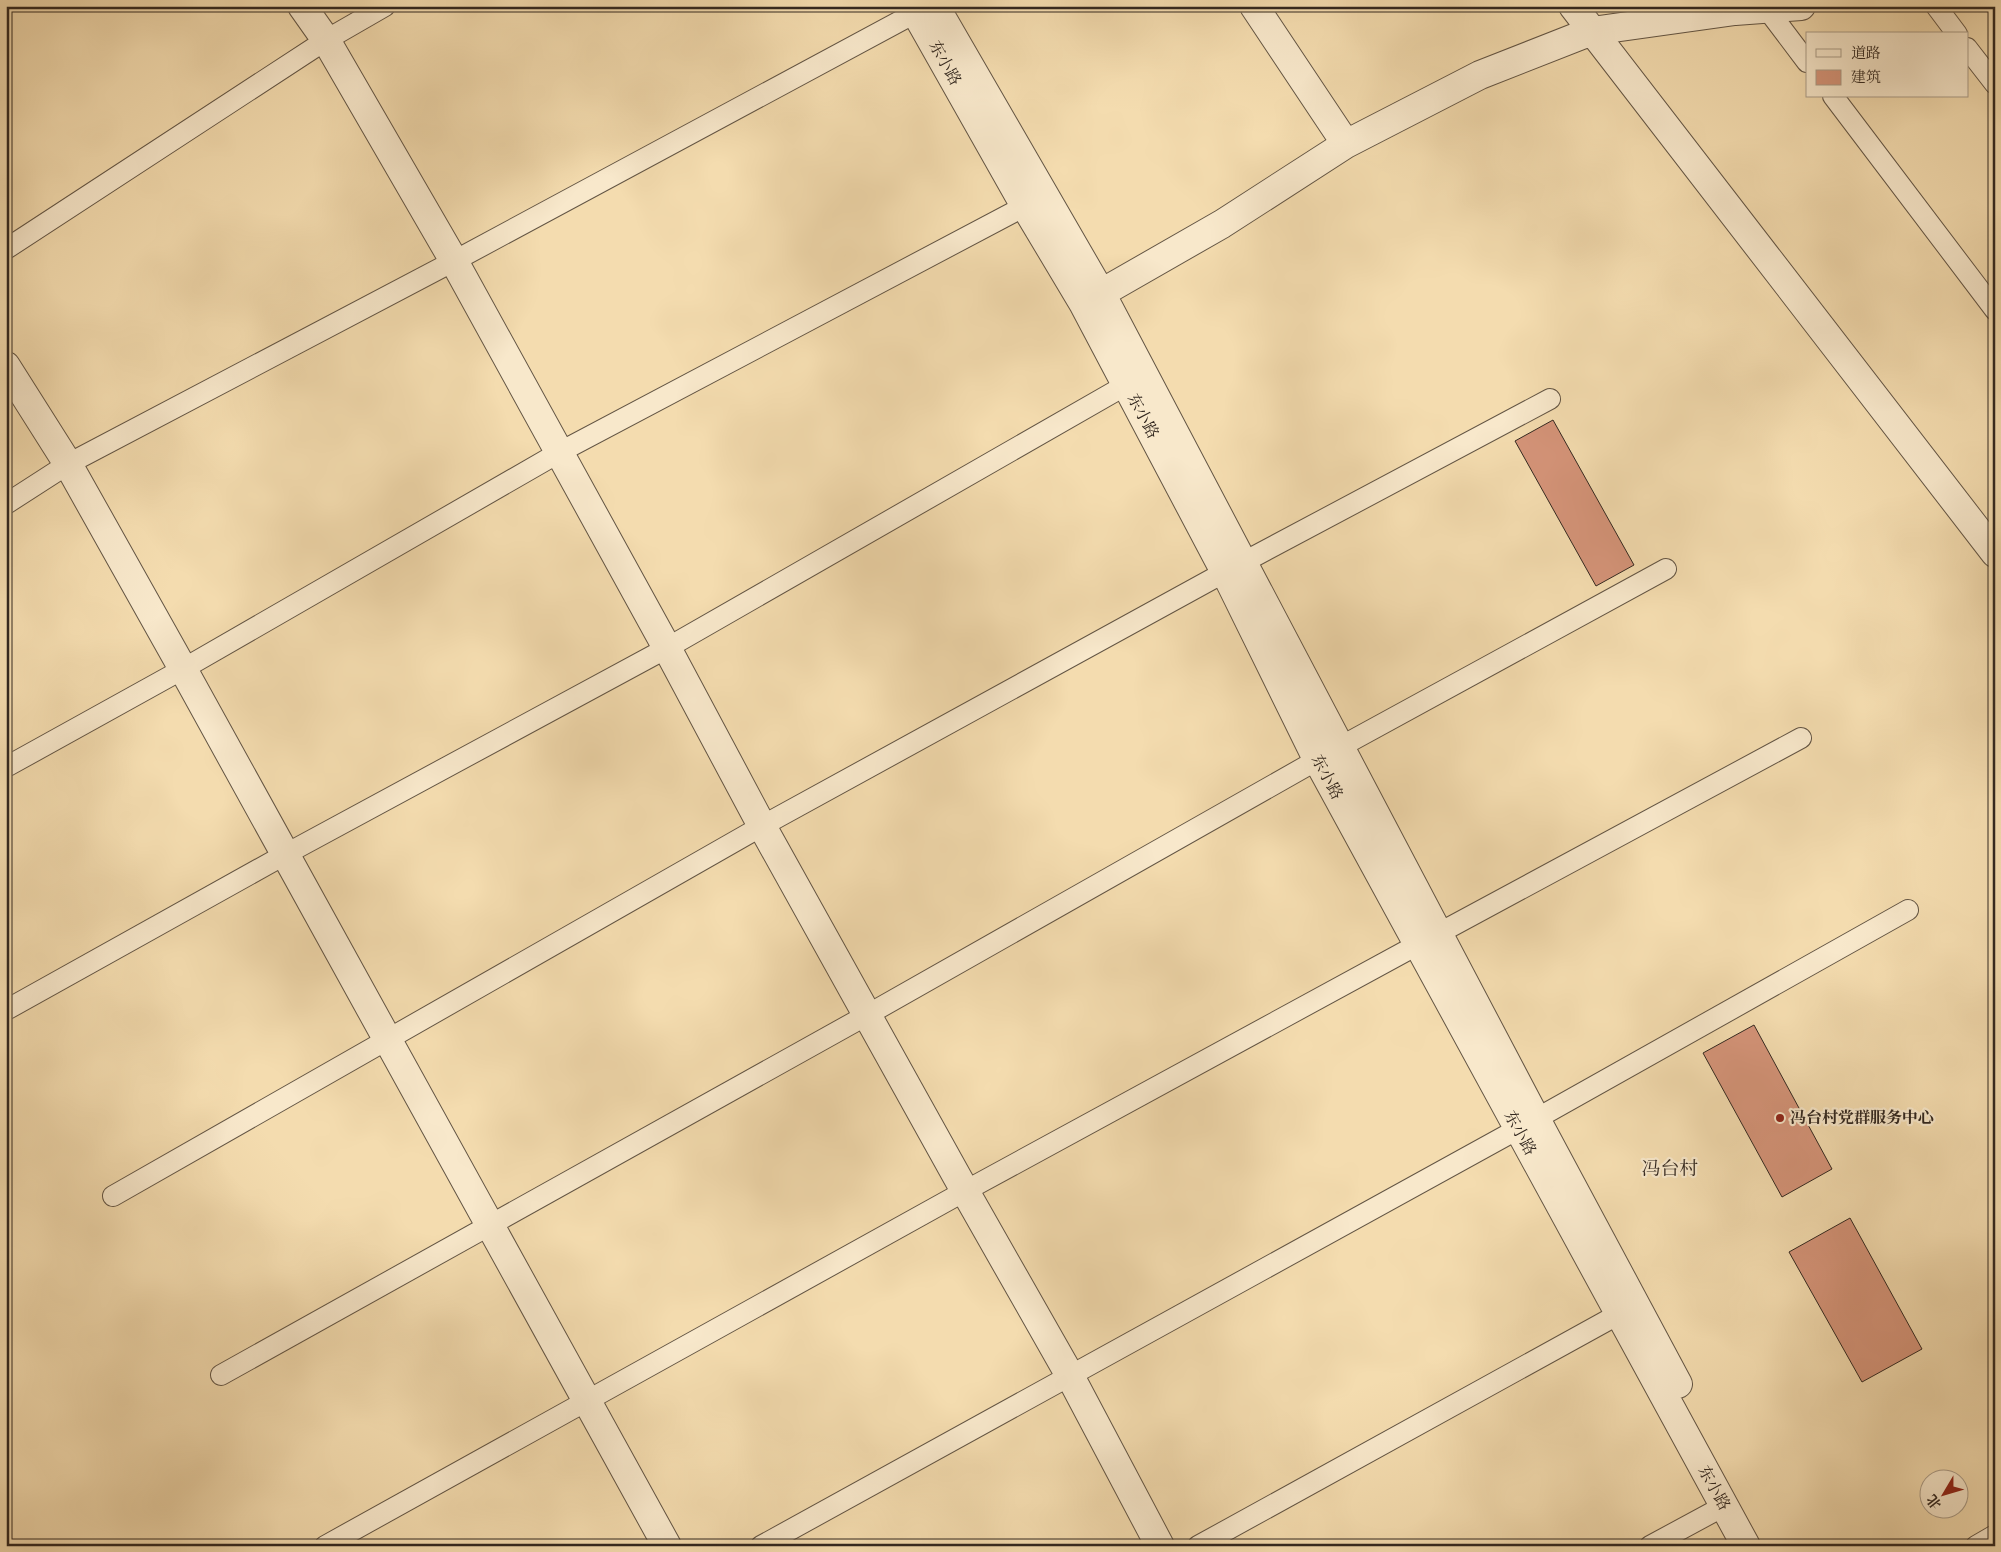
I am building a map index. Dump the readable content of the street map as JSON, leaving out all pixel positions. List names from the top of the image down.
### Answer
{
  "streets": {
    "street": ["东小路"]
  },
  "districts": ["冯台村"],
  "places": ["冯台村党群服务中心"],
  "legend": ["道路", "建筑"],
  "north": "bottom left"
}
